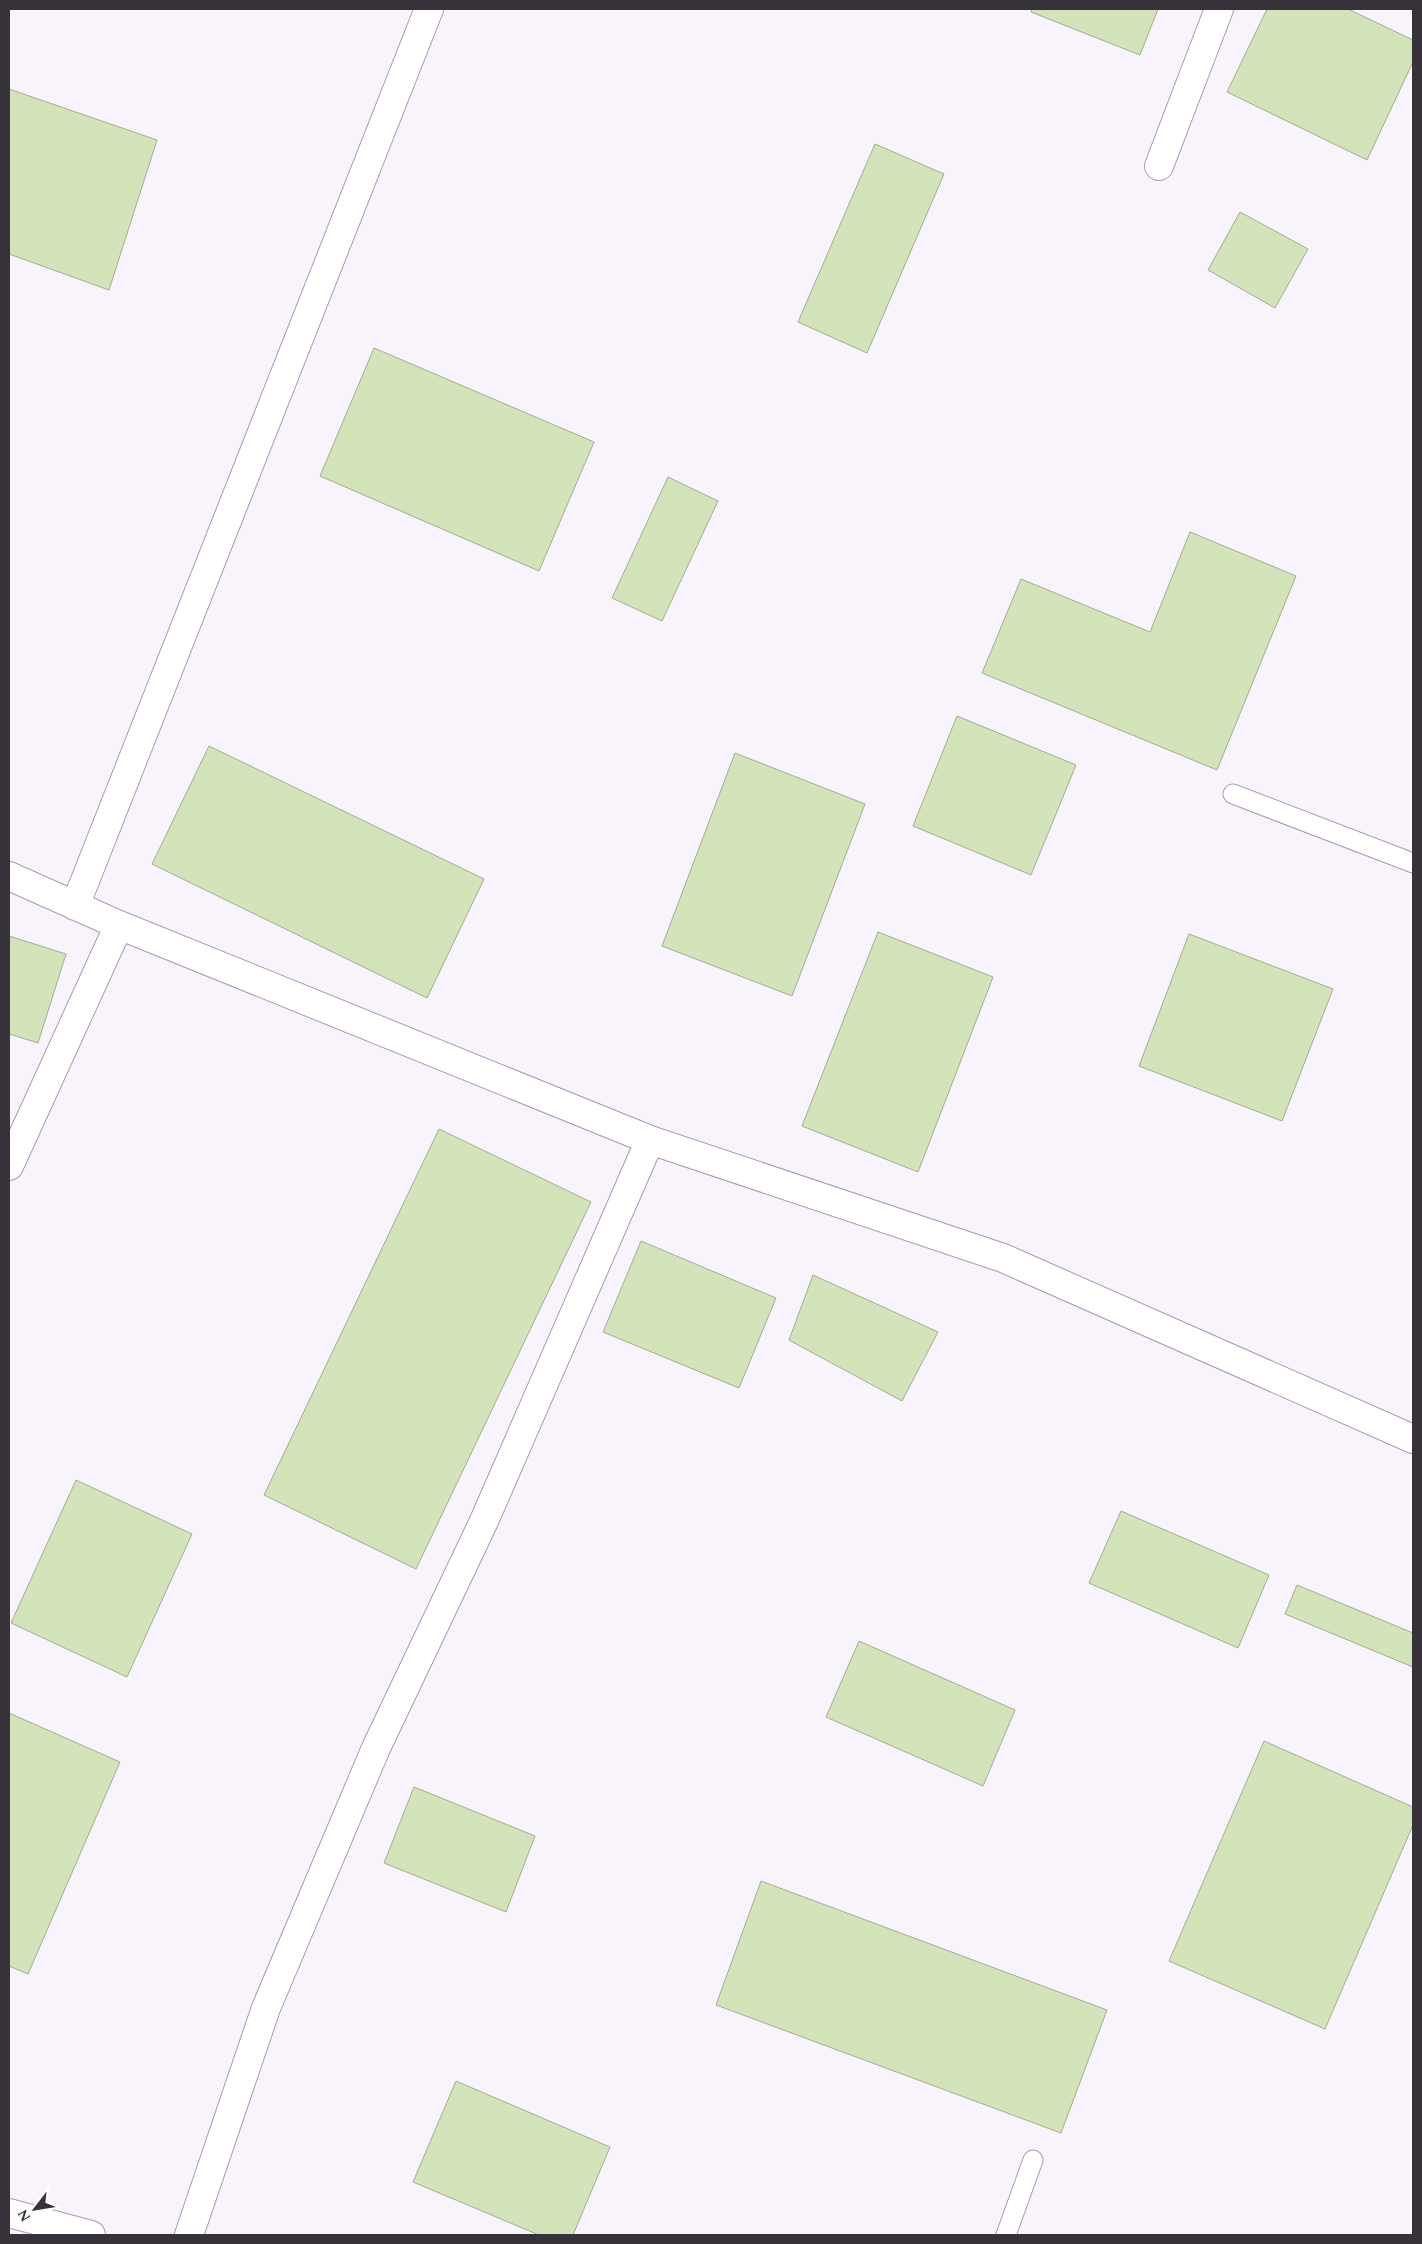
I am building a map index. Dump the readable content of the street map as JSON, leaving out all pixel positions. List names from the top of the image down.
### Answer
{
  "north": "bottom left"
}
